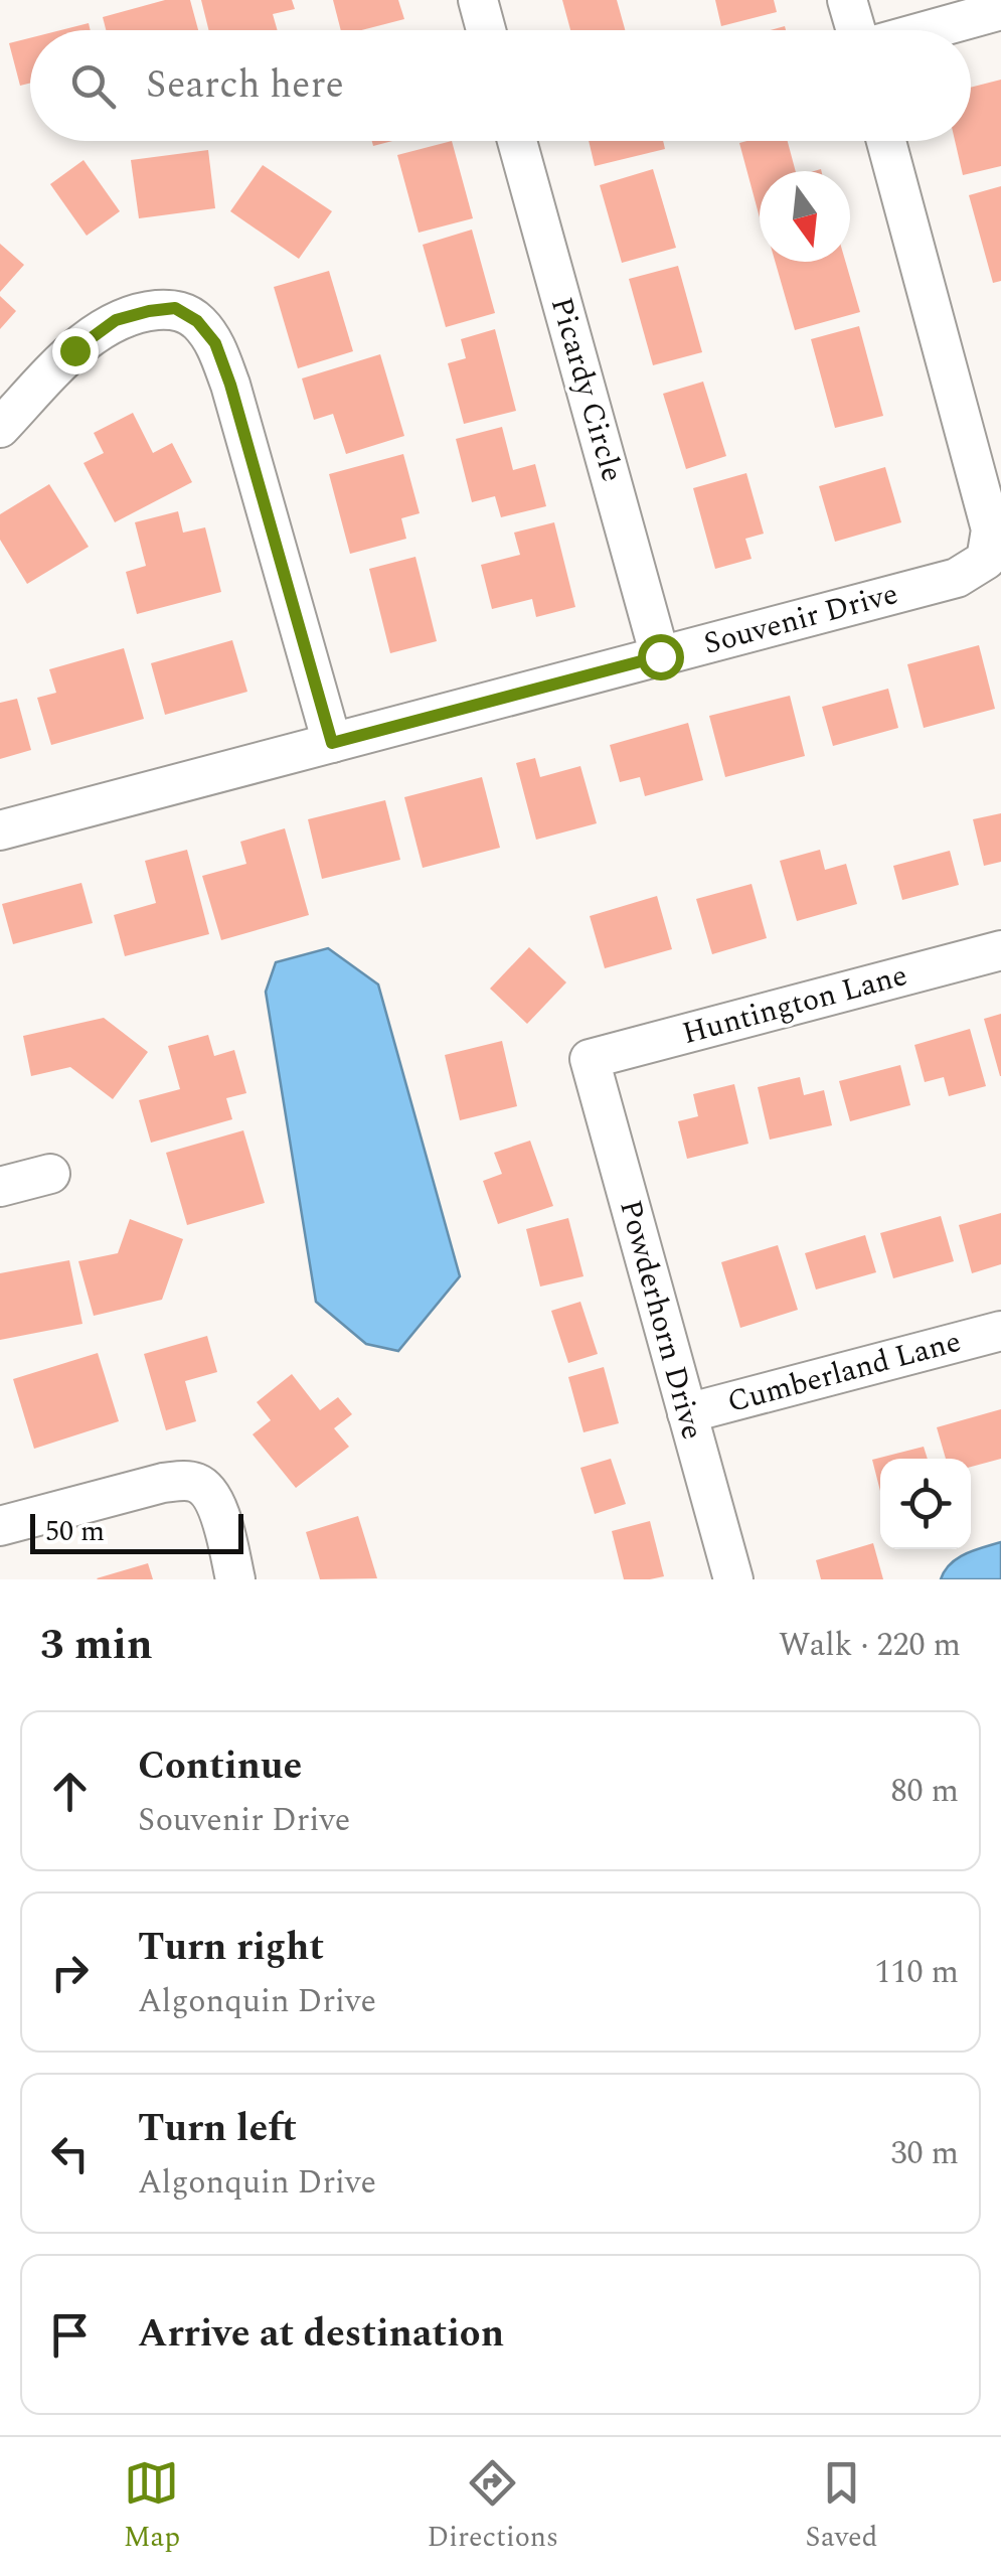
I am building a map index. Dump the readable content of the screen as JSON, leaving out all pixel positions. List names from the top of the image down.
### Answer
{
  "streets": {
    "street": [
      "Picardy Circle",
      "Souvenir Drive",
      "Huntington Lane",
      "Powderhorn Drive",
      "Cumberland Lane"
    ]
  },
  "crossings": [
    ["Picardy Circle", "Souvenir Drive"],
    ["Huntington Lane", "Powderhorn Drive"],
    ["Powderhorn Drive", "Cumberland Lane"]
  ],
  "scale_bar": "50 m",
  "north": "bottom",
  "page": {
    "search": "Search here",
    "scale": "50 m",
    "heading": ["3 min", "Walk · 220 m"],
    "list": [
      ["Continue", "Souvenir Drive", "80 m"],
      ["Turn right", "Algonquin Drive", "110 m"],
      ["Turn left", "Algonquin Drive", "30 m"],
      "Arrive at destination"
    ],
    "nav": ["Map", "Directions", "Saved"]
  }
}
